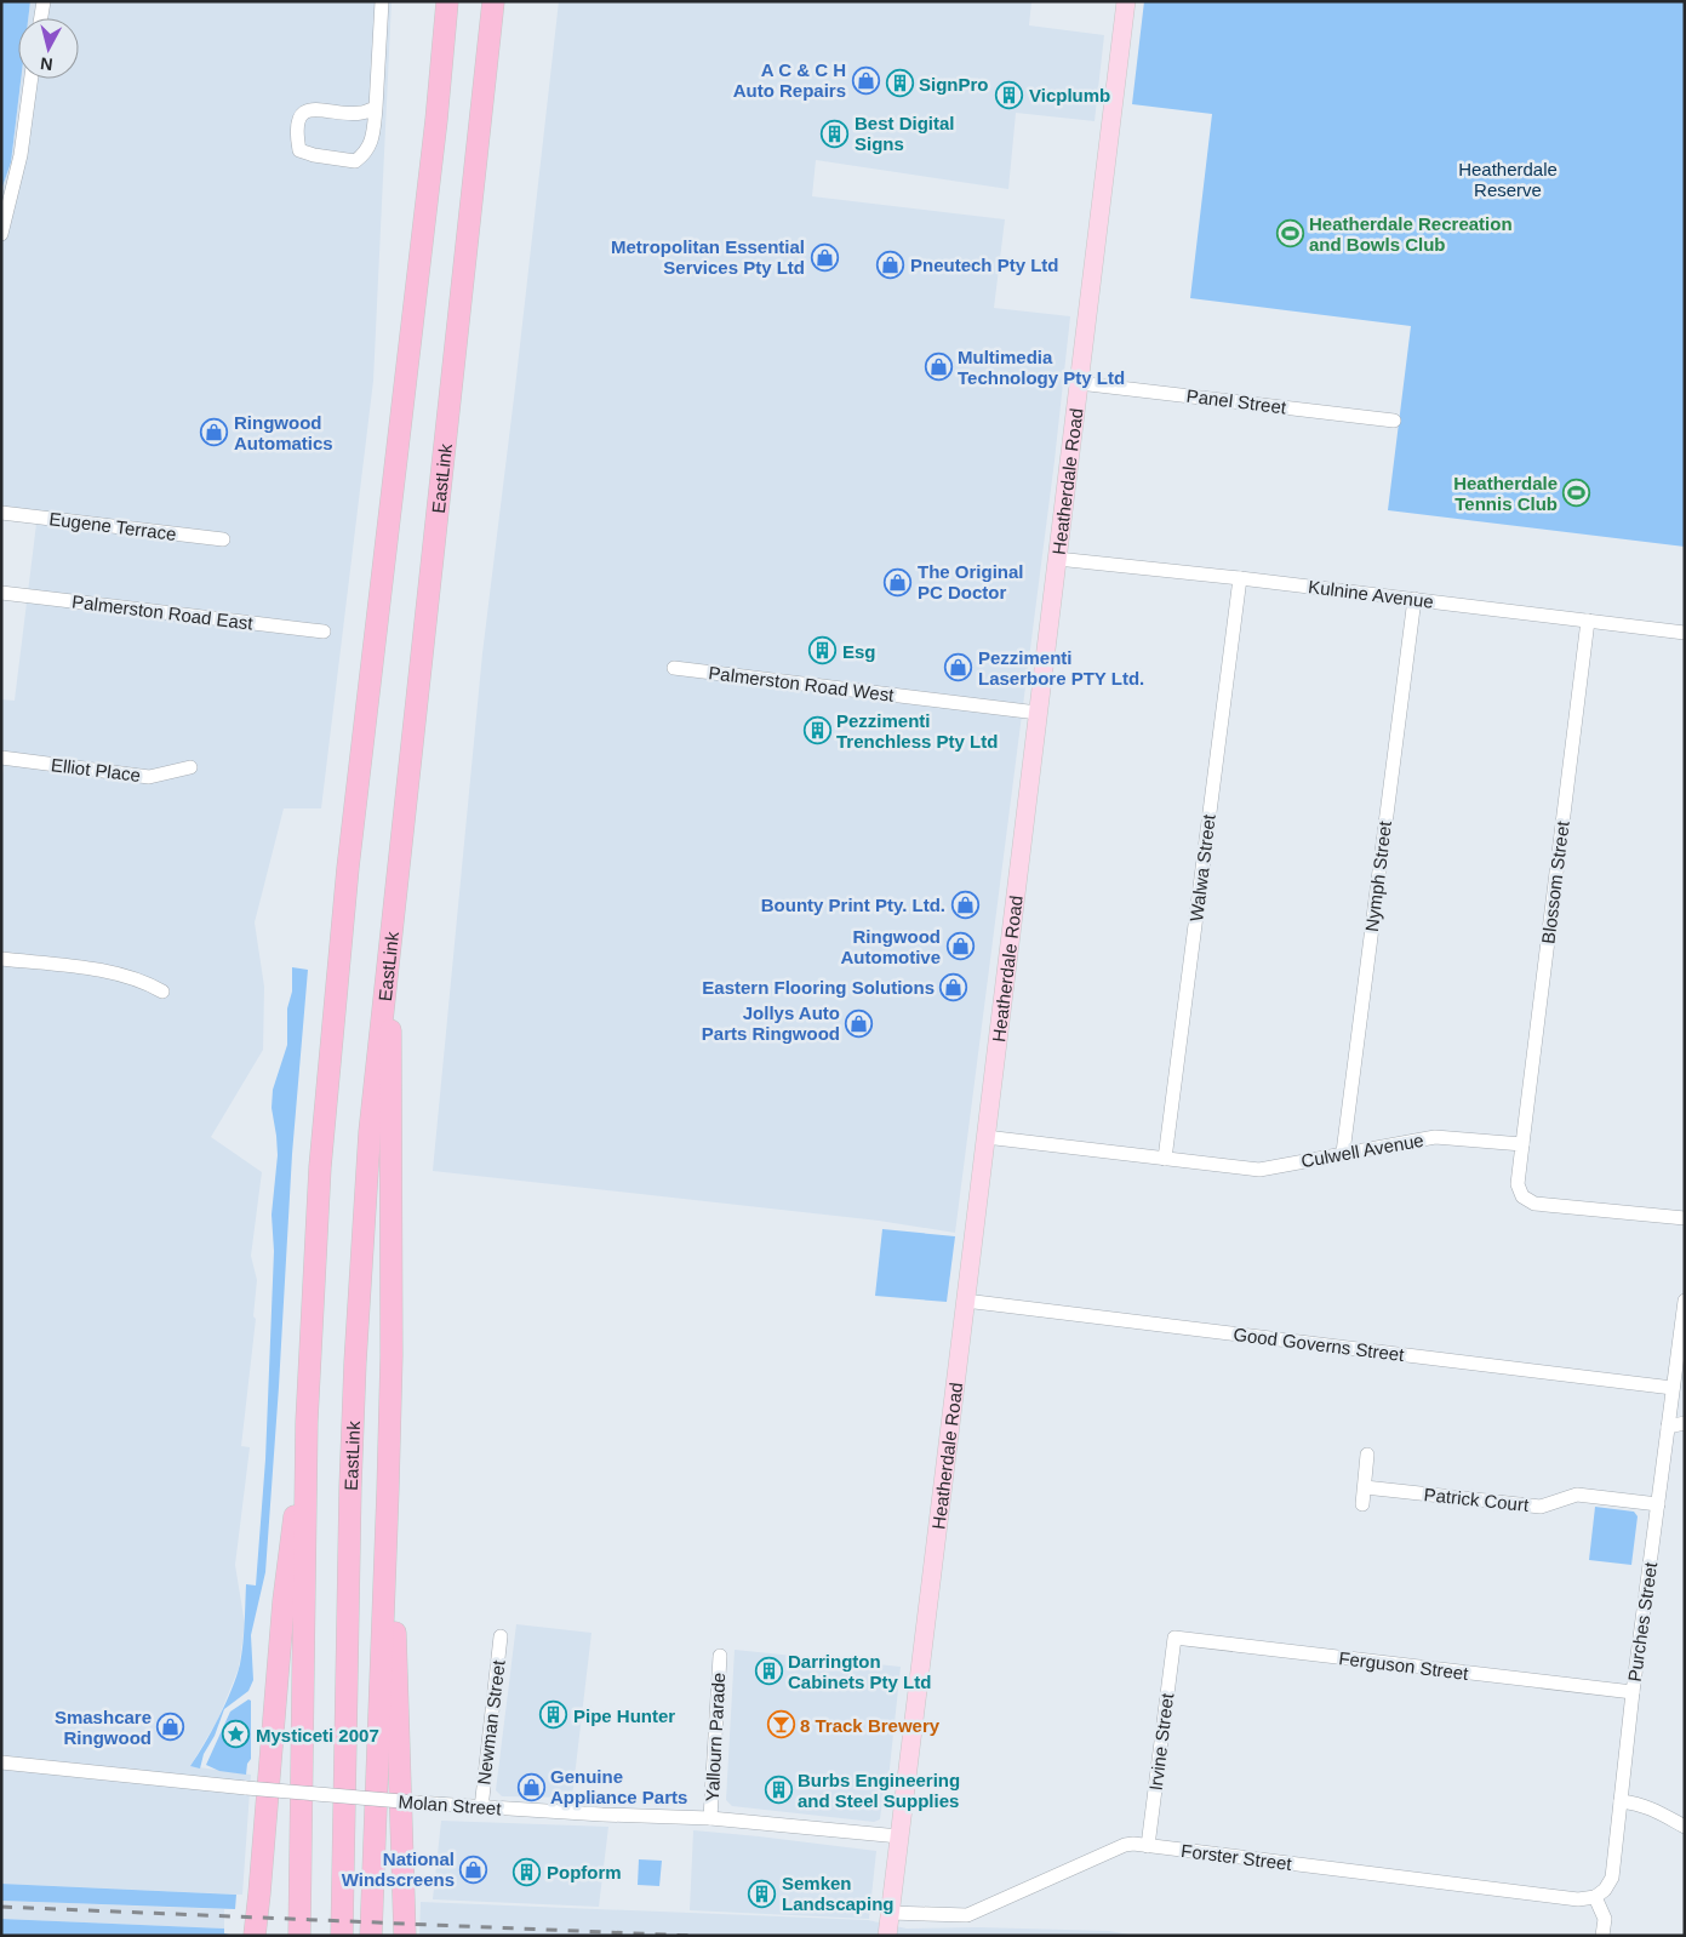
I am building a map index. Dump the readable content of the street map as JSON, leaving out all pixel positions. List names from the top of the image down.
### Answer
{
  "streets": {
    "highway": ["EastLink"],
    "main road": ["Heatherdale Road"],
    "street": [
      "Panel Street",
      "Eugene Terrace",
      "Kulnine Avenue",
      "Palmerston Road East",
      "Palmerston Road West",
      "Elliot Place",
      "Walwa Street",
      "Nymph Street",
      "Blossom Street",
      "Culwell Avenue",
      "Good Governs Street",
      "Patrick Court",
      "Purches Street",
      "Ferguson Street",
      "Newman Street",
      "Yallourn Parade",
      "Irvine Street",
      "Molan Street",
      "Forster Street"
    ]
  },
  "crossings": [
    ["Panel Street", "Heatherdale Road"],
    ["Heatherdale Road", "Kulnine Avenue"],
    ["Heatherdale Road", "Palmerston Road West"],
    ["Heatherdale Road", "Culwell Avenue"],
    ["Heatherdale Road", "Good Governs Street"],
    ["Heatherdale Road", "Molan Street"],
    ["Heatherdale Road", "Forster Street"],
    ["Kulnine Avenue", "Walwa Street"],
    ["Kulnine Avenue", "Nymph Street"],
    ["Kulnine Avenue", "Blossom Street"],
    ["Walwa Street", "Culwell Avenue"],
    ["Nymph Street", "Culwell Avenue"],
    ["Blossom Street", "Culwell Avenue"],
    ["Good Governs Street", "Purches Street"],
    ["Patrick Court", "Purches Street"],
    ["Purches Street", "Ferguson Street"],
    ["Purches Street", "Forster Street"],
    ["Ferguson Street", "Irvine Street"],
    ["Newman Street", "Molan Street"],
    ["Yallourn Parade", "Molan Street"],
    ["Irvine Street", "Forster Street"]
  ],
  "parks": ["Heatherdale Reserve"],
  "places": {
    "shop": [
      "A C & C H Auto Repairs",
      "Metropolitan Essential Services Pty Ltd",
      "Pneutech Pty Ltd",
      "Multimedia Technology Pty Ltd",
      "Ringwood Automatics",
      "The Original PC Doctor",
      "Pezzimenti Laserbore PTY Ltd.",
      "Bounty Print Pty. Ltd.",
      "Ringwood Automotive",
      "Eastern Flooring Solutions",
      "Jollys Auto Parts Ringwood",
      "Smashcare Ringwood",
      "Genuine Appliance Parts",
      "National Windscreens"
    ],
    "building": [
      "SignPro",
      "Vicplumb",
      "Best Digital Signs",
      "Esg",
      "Pezzimenti Trenchless Pty Ltd",
      "Darrington Cabinets Pty Ltd",
      "Pipe Hunter",
      "Burbs Engineering and Steel Supplies",
      "Popform",
      "Semken Landscaping"
    ],
    "sports": ["Heatherdale Recreation and Bowls Club", "Heatherdale Tennis Club"],
    "bar": ["8 Track Brewery"],
    "place": ["Mysticeti 2007"]
  },
  "north": "bottom"
}
